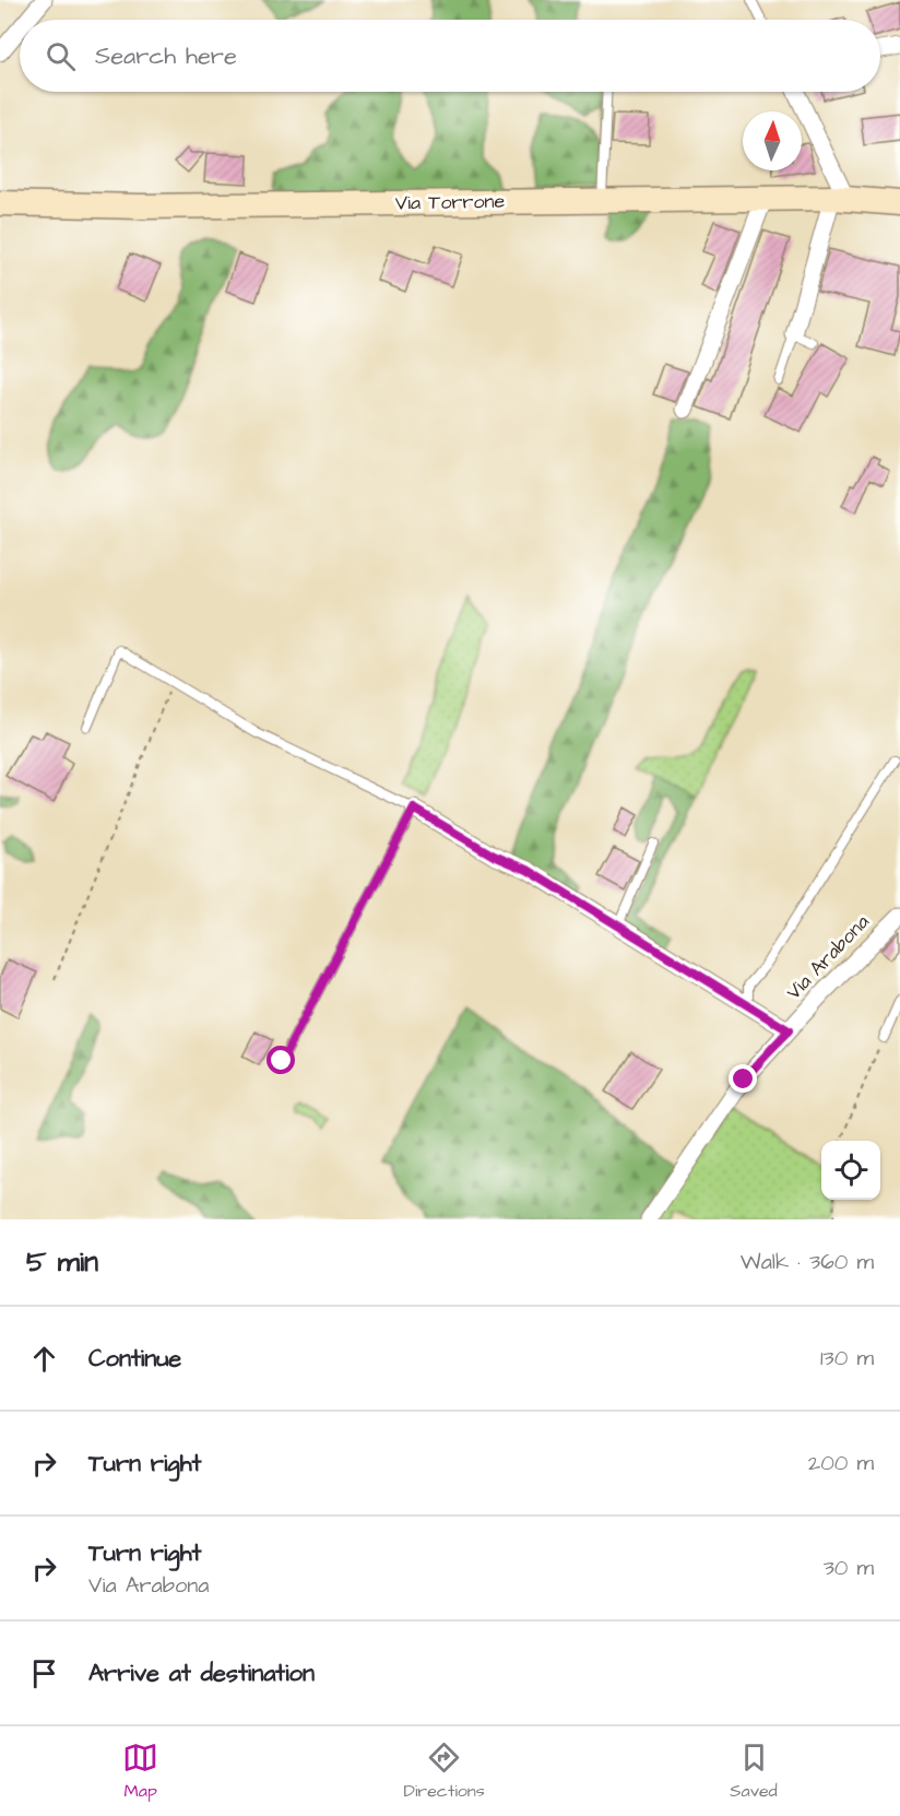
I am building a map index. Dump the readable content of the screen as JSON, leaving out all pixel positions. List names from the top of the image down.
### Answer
{
  "streets": {
    "main road": ["Via Torrone"],
    "street": ["Via Arabona"]
  },
  "north": "top",
  "page": {
    "search": "Search here",
    "heading": ["5 min", "Walk · 360 m"],
    "list": [
      ["Continue", "130 m"],
      ["Turn right", "200 m"],
      ["Turn right", "Via Arabona", "30 m"],
      "Arrive at destination"
    ],
    "nav": ["Map", "Directions", "Saved"]
  }
}
